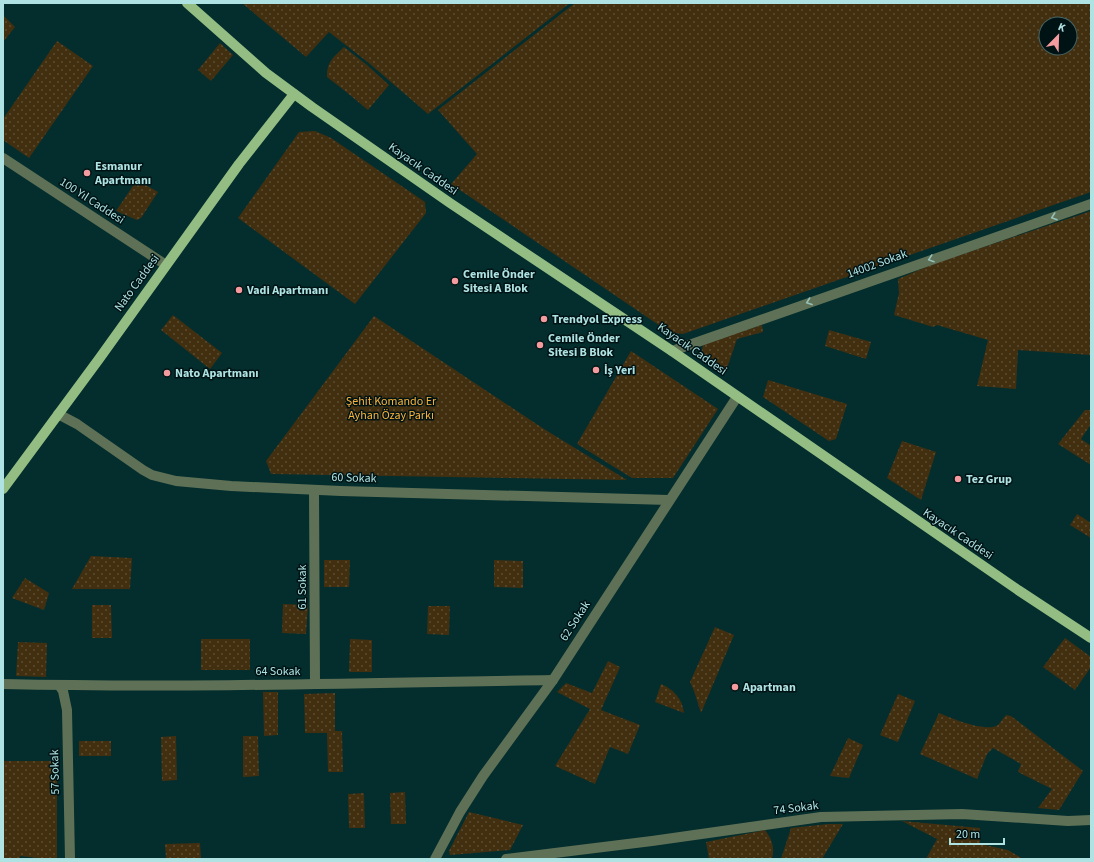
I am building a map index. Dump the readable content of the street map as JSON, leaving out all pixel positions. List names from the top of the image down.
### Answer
{
  "streets": {
    "main road": ["Kayacık Caddesi", "Nato Caddesi"],
    "street": [
      "100 Yıl Caddesi",
      "14002 Sokak",
      "60 Sokak",
      "61 Sokak",
      "62 Sokak",
      "64 Sokak",
      "57 Sokak",
      "74 Sokak"
    ]
  },
  "crossings": [
    ["Kayacık Caddesi", "14002 Sokak"],
    ["Kayacık Caddesi", "Nato Caddesi"],
    ["Kayacık Caddesi", "62 Sokak"],
    ["100 Yıl Caddesi", "Nato Caddesi"],
    ["Nato Caddesi", "60 Sokak"],
    ["60 Sokak", "61 Sokak"],
    ["60 Sokak", "62 Sokak"],
    ["61 Sokak", "64 Sokak"],
    ["62 Sokak", "64 Sokak"],
    ["64 Sokak", "57 Sokak"]
  ],
  "one_way": ["14002 Sokak"],
  "parks": ["Şehit Komando Er Ayhan Özay Parkı"],
  "places": [
    "Esmanur Apartmanı",
    "Cemile Önder Sitesi A Blok",
    "Vadi Apartmanı",
    "Trendyol Express",
    "Cemile Önder Sitesi B Blok",
    "İş Yeri",
    "Nato Apartmanı",
    "Tez Grup",
    "Apartman"
  ],
  "scale_bar": "20 m",
  "north": "top right"
}
